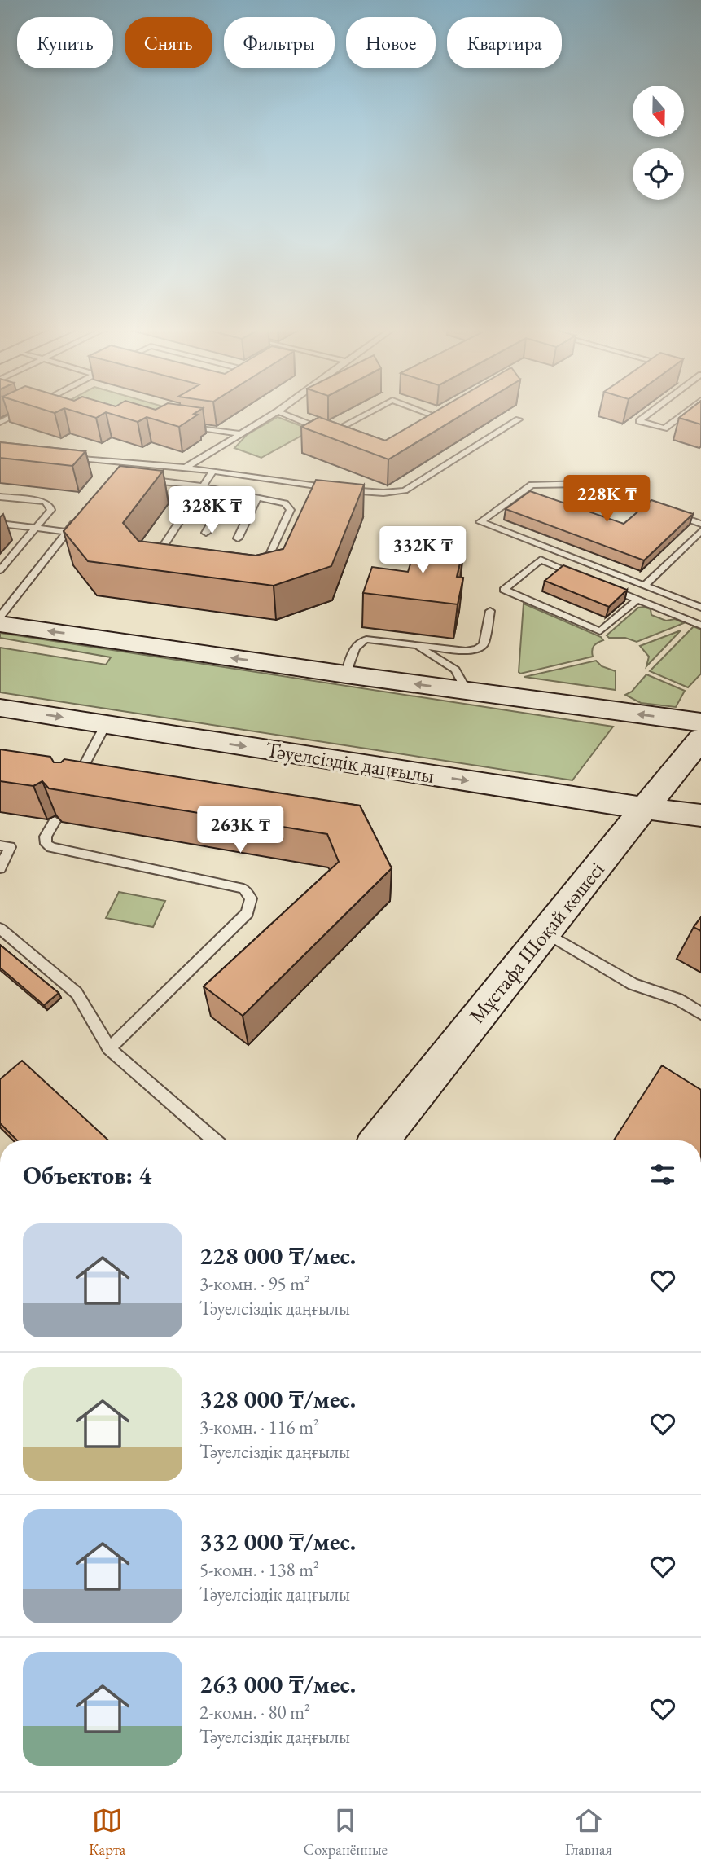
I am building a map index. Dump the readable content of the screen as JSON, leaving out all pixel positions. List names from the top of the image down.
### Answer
{
  "streets": {
    "street": ["Тәуелсіздік даңғылы", "Мұстафа Шоқай көшесі"]
  },
  "crossings": [
    ["Тәуелсіздік даңғылы", "Мұстафа Шоқай көшесі"]
  ],
  "north": "bottom",
  "page": {
    "chip": [
      "Купить",
      "Снять",
      "Фильтры",
      "Новое",
      "Квартира"
    ],
    "price": [
      "228K ₸",
      "328K ₸",
      "332K ₸",
      "263K ₸"
    ],
    "heading": "Объектов: 4",
    "list": [
      {
        "name": "228 000 ₸/мес.",
        "note": "3-комн. · 95 m² · Тәуелсіздік даңғылы"
      },
      {
        "name": "328 000 ₸/мес.",
        "note": "3-комн. · 116 m² · Тәуелсіздік даңғылы"
      },
      {
        "name": "332 000 ₸/мес.",
        "note": "5-комн. · 138 m² · Тәуелсіздік даңғылы"
      },
      {
        "name": "263 000 ₸/мес.",
        "note": "2-комн. · 80 m² · Тәуелсіздік даңғылы"
      }
    ],
    "tabs": ["Карта", "Сохранённые", "Главная"]
  }
}
